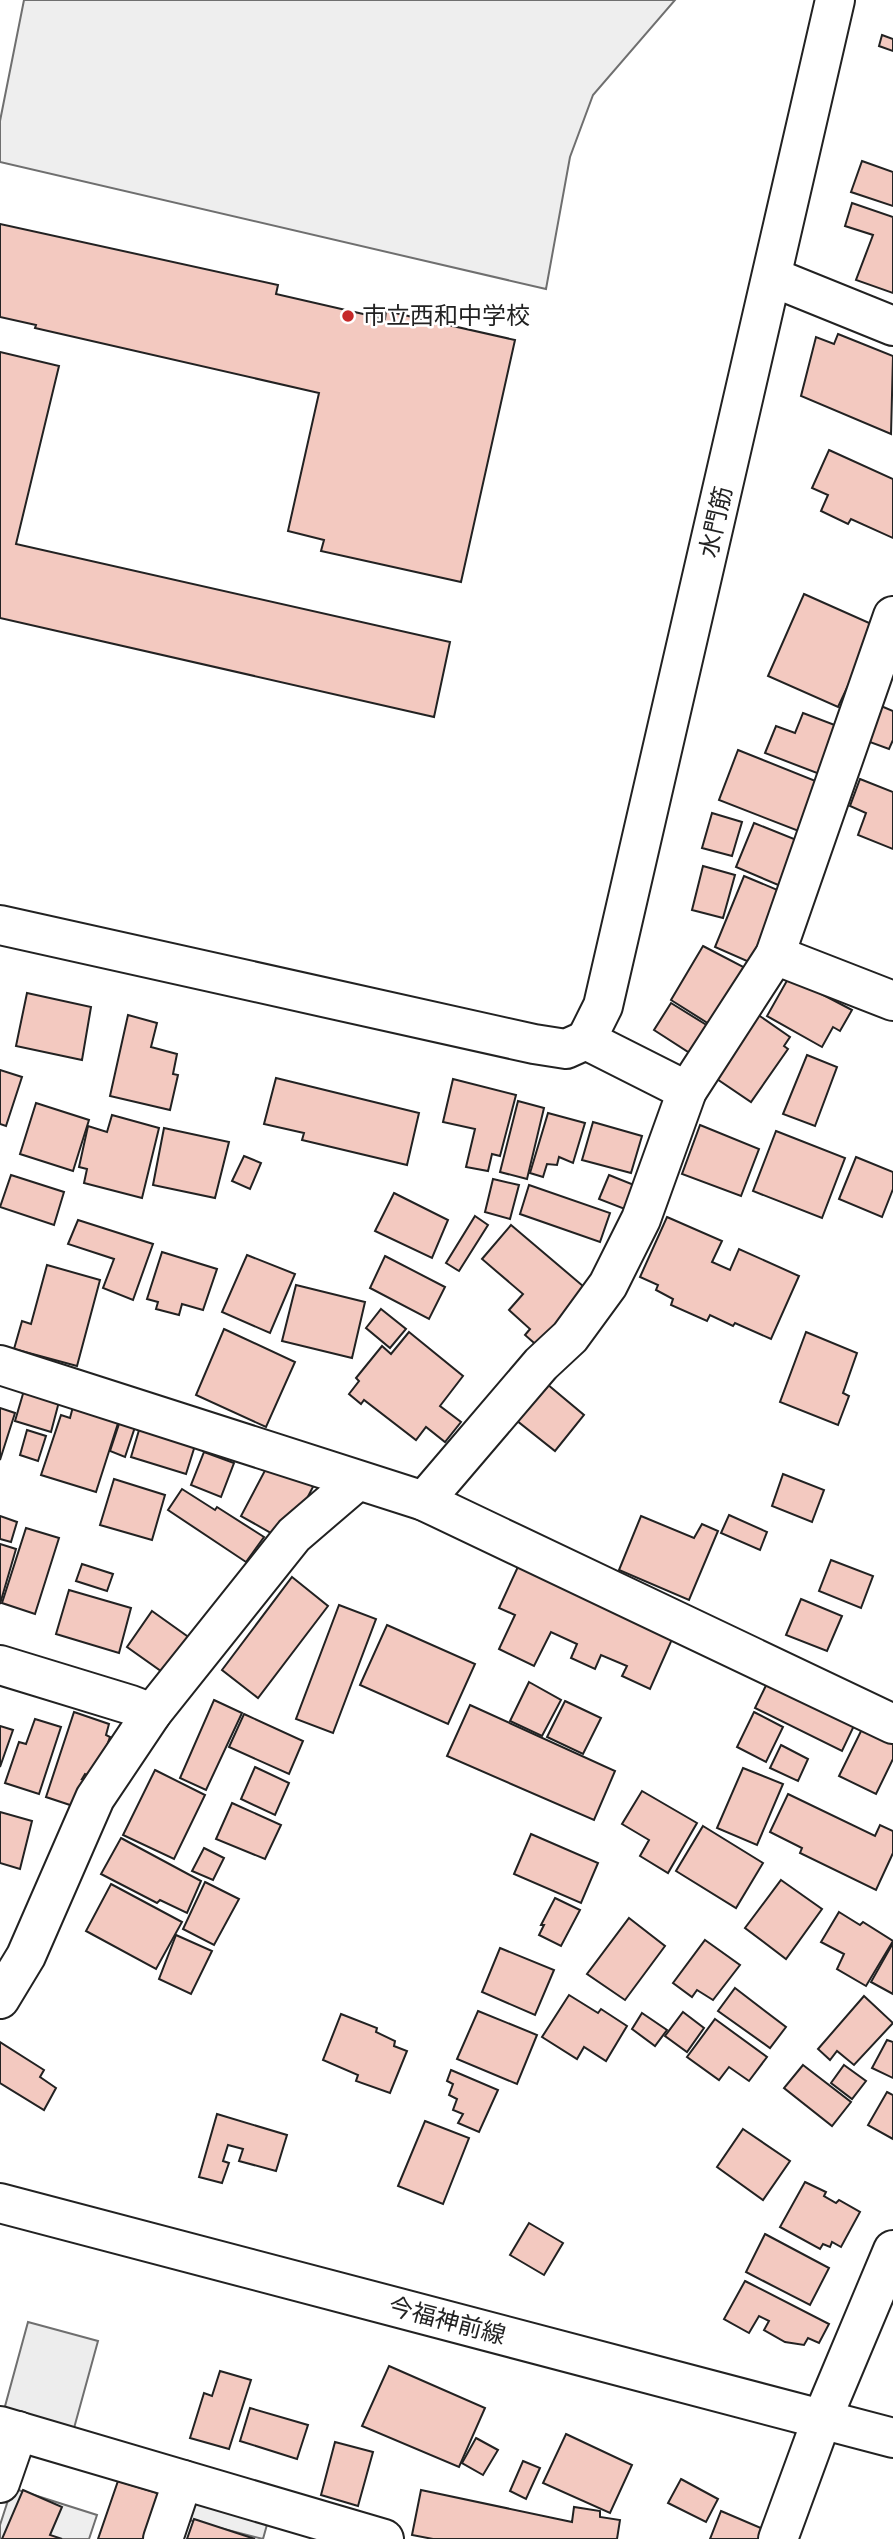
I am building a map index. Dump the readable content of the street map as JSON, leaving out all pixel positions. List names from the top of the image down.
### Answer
{
  "streets": {
    "street": ["水門筋", "今福神前線"]
  },
  "places": ["市立西和中学校"]
}
